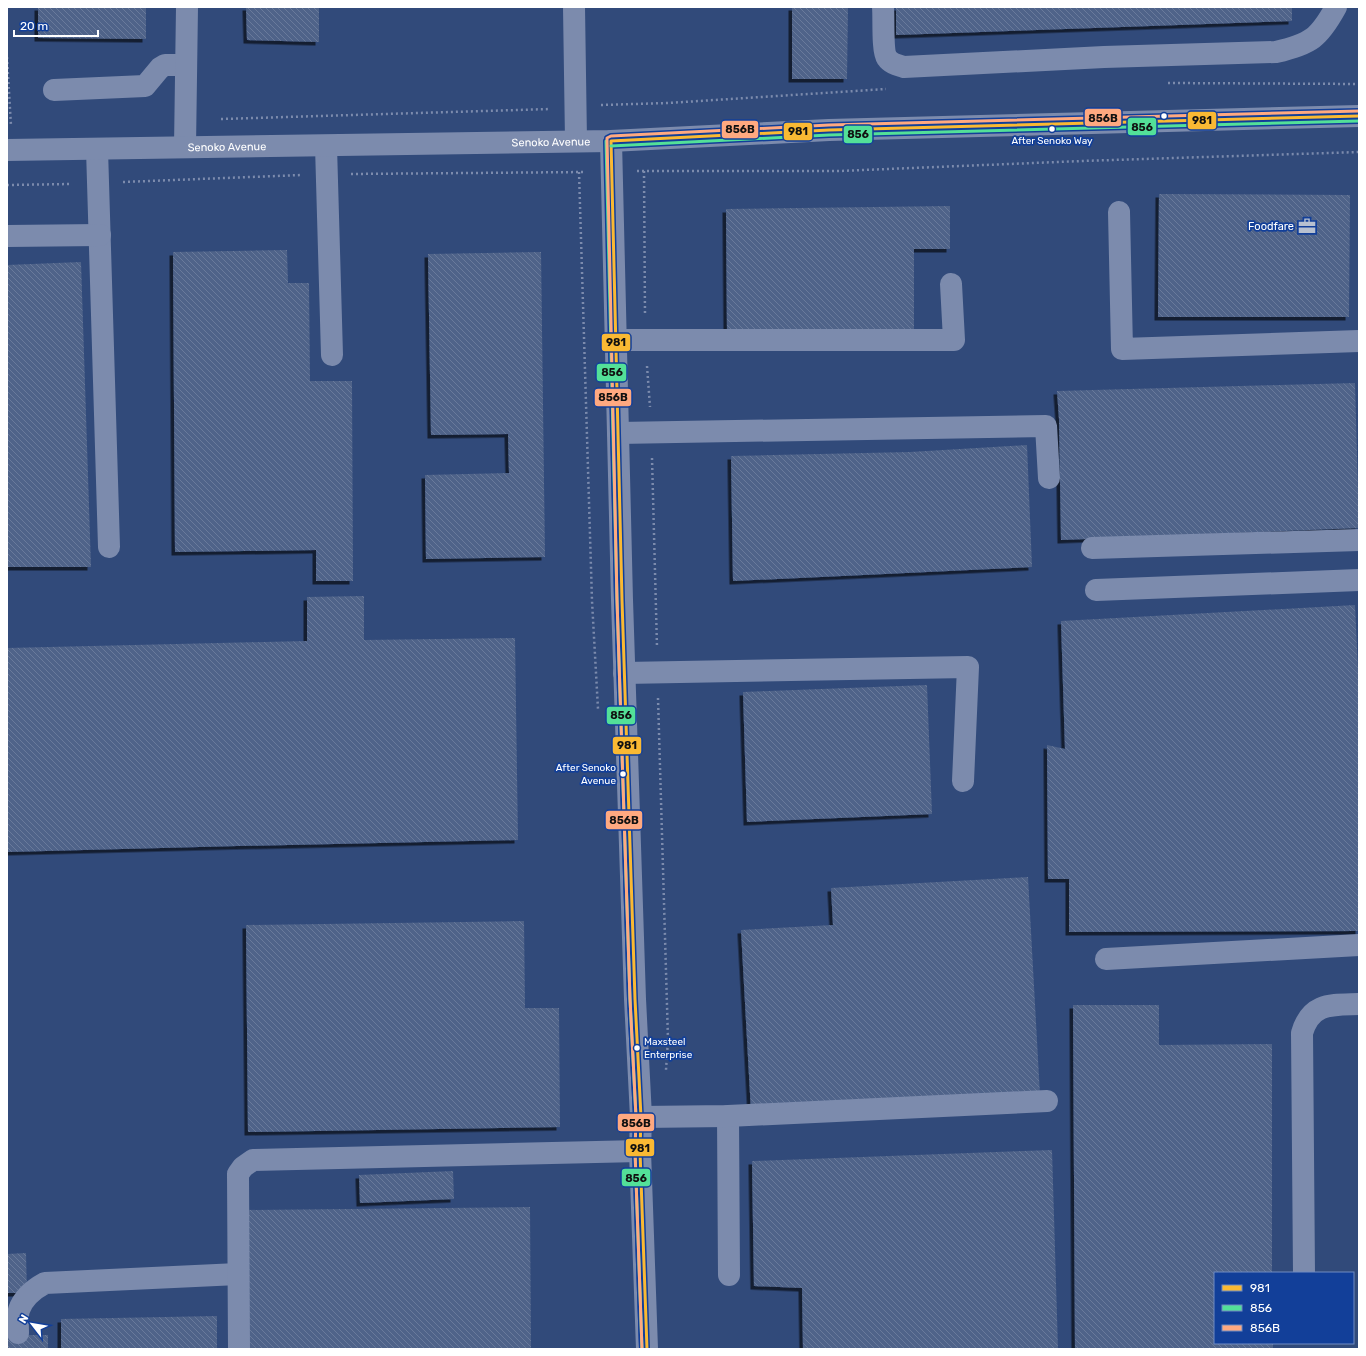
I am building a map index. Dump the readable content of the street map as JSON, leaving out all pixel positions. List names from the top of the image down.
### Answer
{
  "streets": {
    "street": ["Senoko Avenue"]
  },
  "places": {
    "other": ["After Senoko Way", "After Senoko Avenue", "Maxsteel Enterprise"],
    "office": ["Foodfare"]
  },
  "lines": ["transit line 856B", "transit line 981", "transit line 856"],
  "legend": ["981", "856", "856B"],
  "scale_bar": "20 m",
  "north": "top left"
}
